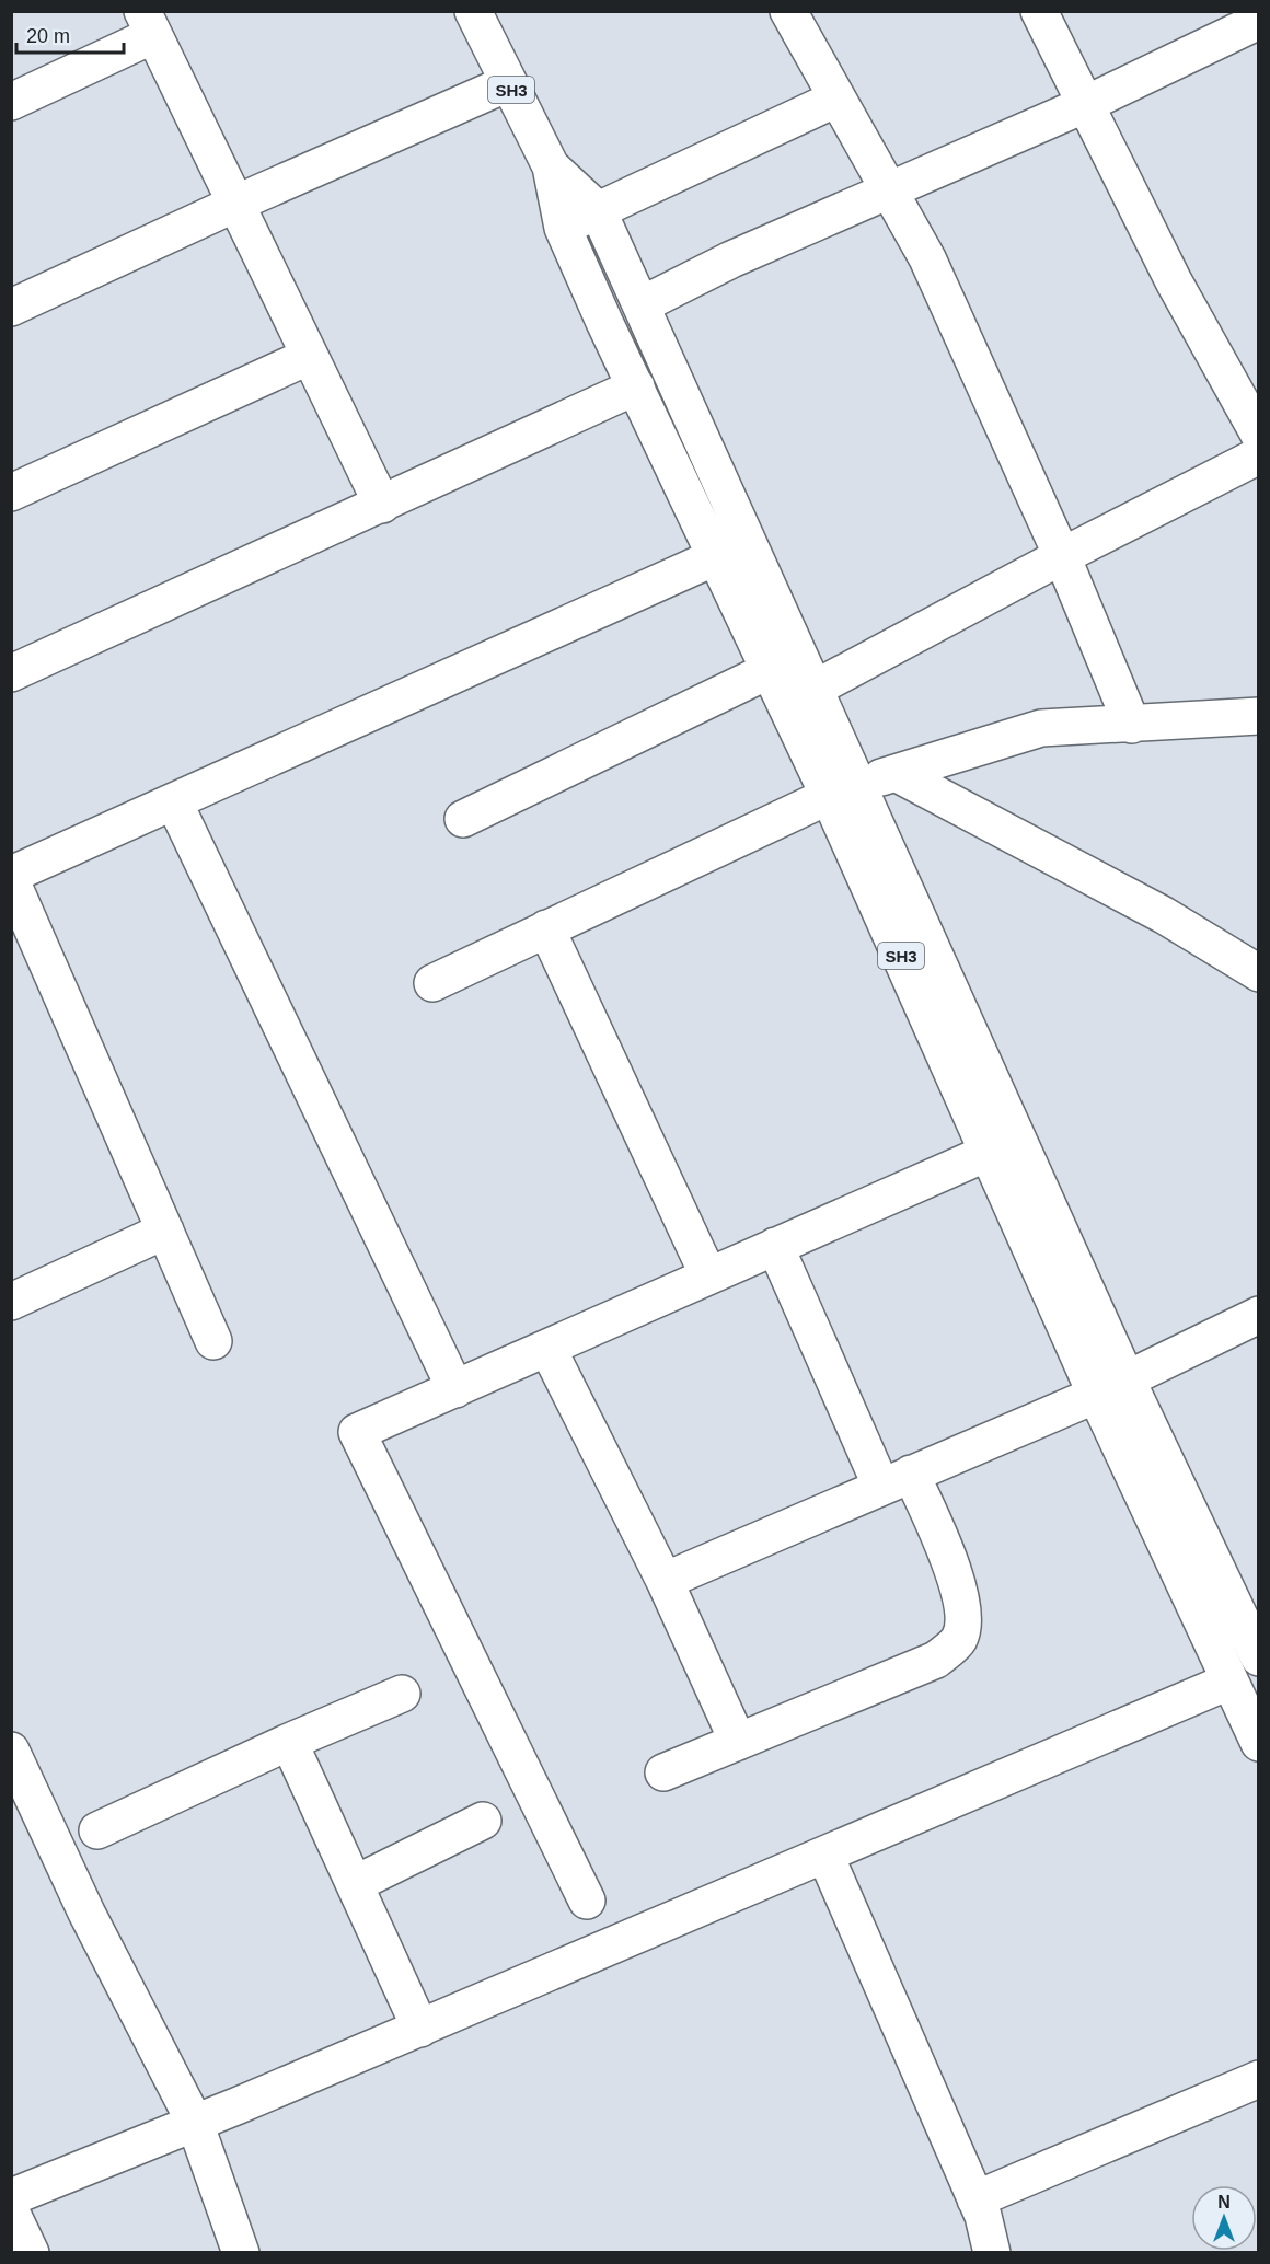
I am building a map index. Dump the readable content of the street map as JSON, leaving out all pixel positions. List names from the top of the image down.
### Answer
{
  "streets": {
    "street": ["SH3"]
  },
  "scale_bar": "20 m",
  "north": "top"
}
